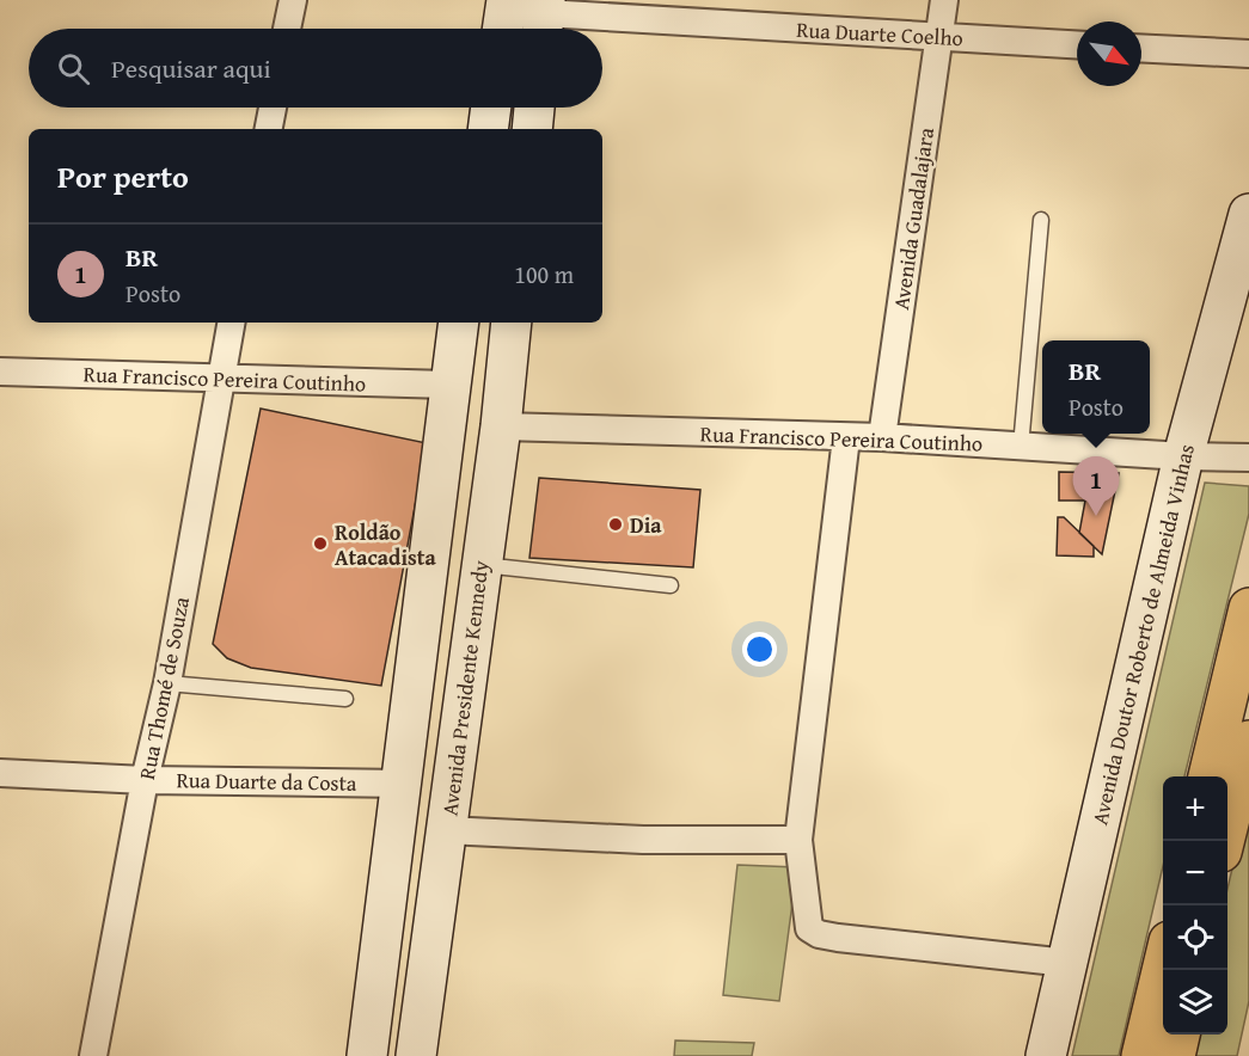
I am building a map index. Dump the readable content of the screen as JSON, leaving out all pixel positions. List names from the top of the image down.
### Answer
{
  "streets": {
    "main road": ["Avenida Doutor Roberto de Almeida Vinhas", "Avenida Presidente Kennedy"],
    "street": [
      "Rua Duarte Coelho",
      "Avenida Guadalajara",
      "Rua Francisco Pereira Coutinho",
      "Rua Thomé de Souza",
      "Rua Duarte da Costa"
    ]
  },
  "crossings": [
    ["Rua Duarte Coelho", "Avenida Guadalajara"],
    ["Avenida Guadalajara", "Rua Francisco Pereira Coutinho"],
    ["Rua Francisco Pereira Coutinho", "Avenida Doutor Roberto de Almeida Vinhas"],
    ["Rua Francisco Pereira Coutinho", "Rua Thomé de Souza"],
    ["Rua Francisco Pereira Coutinho", "Avenida Presidente Kennedy"],
    ["Rua Thomé de Souza", "Rua Duarte da Costa"]
  ],
  "places": ["Dia", "Roldão Atacadista"],
  "north": "bottom right",
  "page": {
    "search": "Pesquisar aqui",
    "heading": "Por perto",
    "list": [
      {
        "mark": "1",
        "name": "BR",
        "note": "Posto",
        "value": "100 m"
      }
    ],
    "popup": ["BR", "Posto"],
    "pins": "1",
    "map_buttons": ["+", "−"]
  }
}
